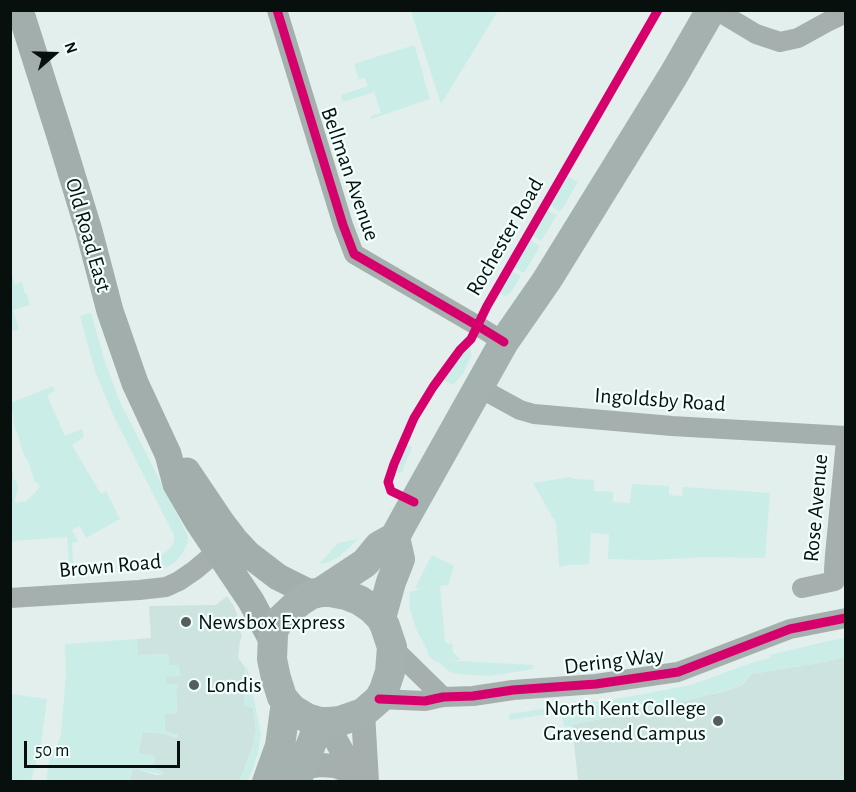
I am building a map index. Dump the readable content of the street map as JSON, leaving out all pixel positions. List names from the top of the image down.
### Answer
{
  "streets": {
    "main road": ["Old Road East"],
    "street": [
      "Bellman Avenue",
      "Ingoldsby Road",
      "Rose Avenue",
      "Brown Road",
      "Dering Way"
    ],
    "cycle path": ["Rochester Road"]
  },
  "crossings": [
    ["Old Road East", "Brown Road"],
    ["Old Road East", "Dering Way"]
  ],
  "places": ["Newsbox Express", "Londis", "North Kent College Gravesend Campus"],
  "scale_bar": "50 m",
  "north": "right"
}
